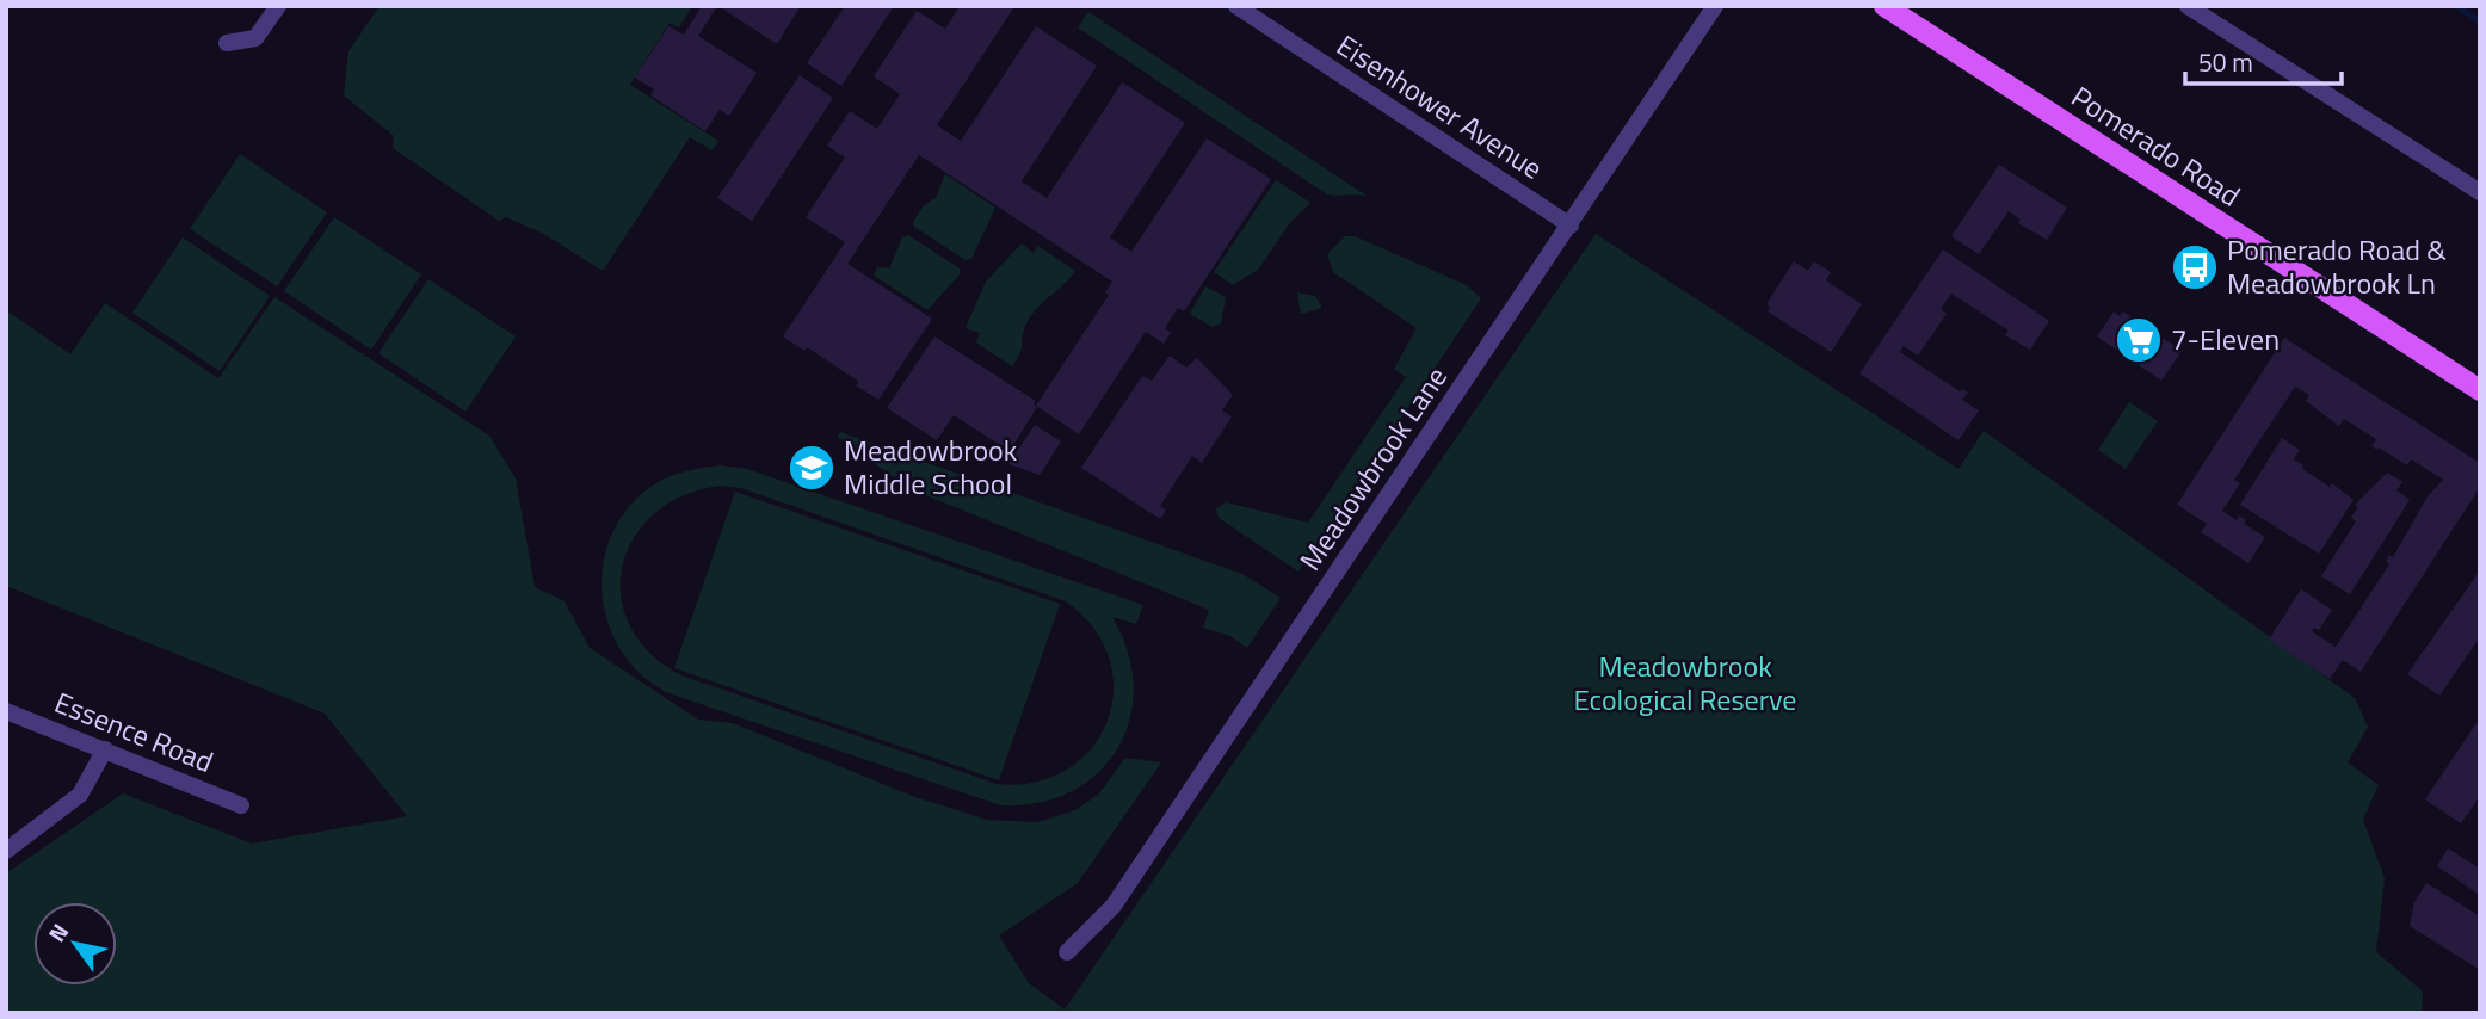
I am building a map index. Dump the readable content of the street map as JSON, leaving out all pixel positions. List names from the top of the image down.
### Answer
{
  "streets": {
    "main road": ["Pomerado Road"],
    "street": ["Eisenhower Avenue", "Meadowbrook Lane", "Essence Road"]
  },
  "crossings": [
    ["Eisenhower Avenue", "Meadowbrook Lane"]
  ],
  "parks": ["Meadowbrook Ecological Reserve"],
  "places": {
    "bus stop": ["Pomerado Road & Meadowbrook Ln"],
    "supermarket": ["7-Eleven"],
    "school or university": ["Meadowbrook Middle School"]
  },
  "scale_bar": "50 m",
  "north": "top left"
}
